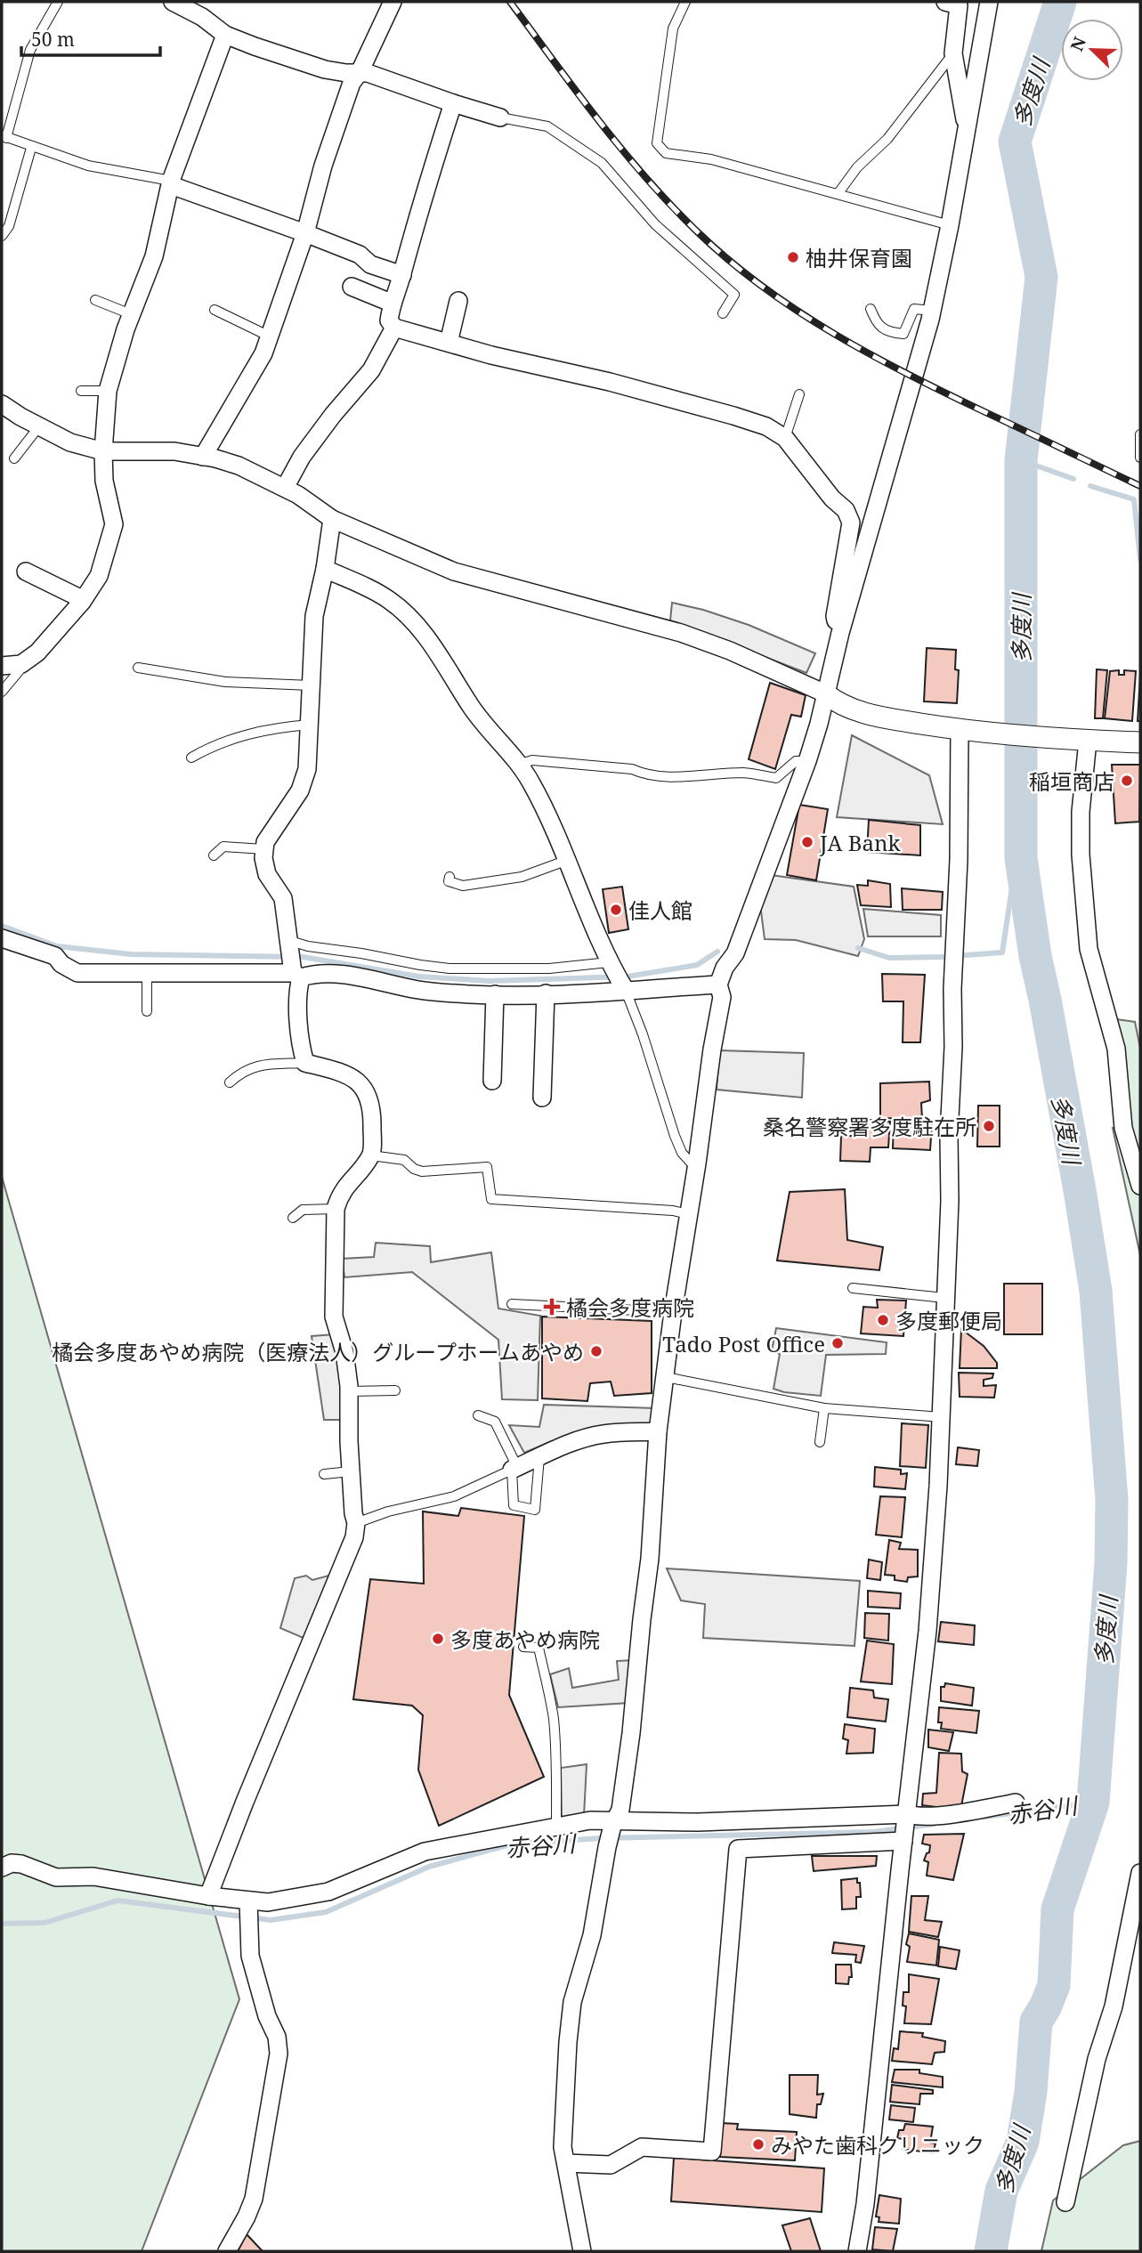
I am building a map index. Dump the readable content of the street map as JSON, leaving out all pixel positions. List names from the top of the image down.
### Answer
{
  "water": ["多度川", "赤谷川"],
  "places": {
    "other": [
      "柚井保育園",
      "稲垣商店",
      "JA Bank",
      "佳人館",
      "桑名警察署多度駐在所",
      "多度郵便局",
      "Tado Post Office",
      "橘会多度あやめ病院（医療法人）グループホームあやめ",
      "多度あやめ病院",
      "みやた歯科クリニック"
    ],
    "health": ["橘会多度病院"]
  },
  "scale_bar": "50 m",
  "north": "top left"
}
